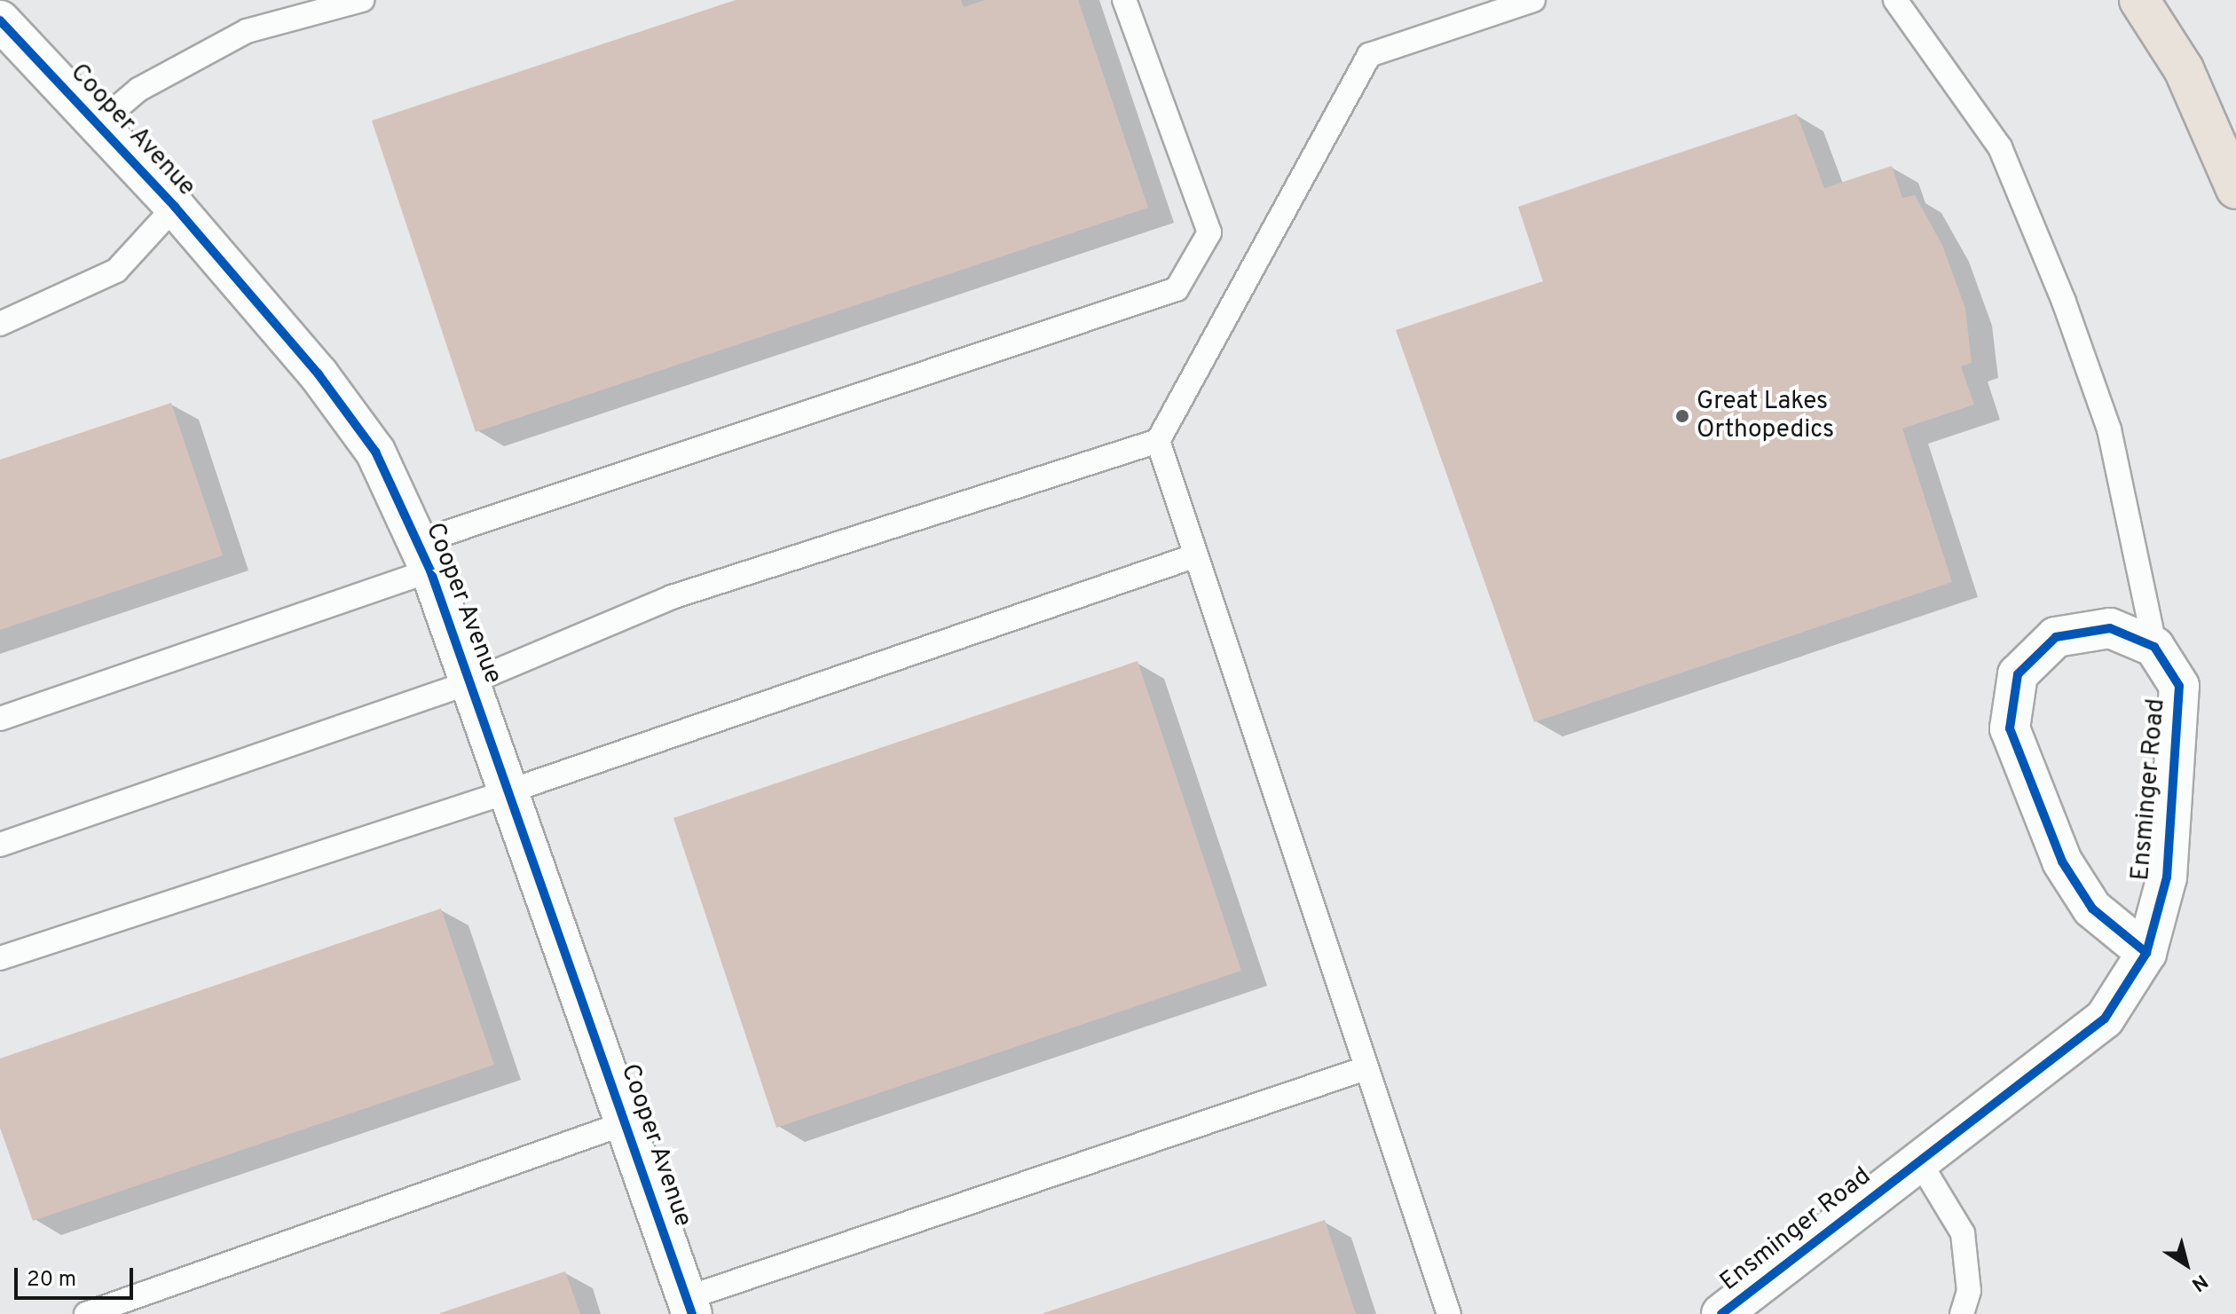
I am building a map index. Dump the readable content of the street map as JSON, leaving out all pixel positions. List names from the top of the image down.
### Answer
{
  "streets": {
    "street": ["Cooper Avenue", "Ensminger Road"]
  },
  "places": ["Great Lakes Orthopedics"],
  "scale_bar": "20 m",
  "north": "bottom right"
}
